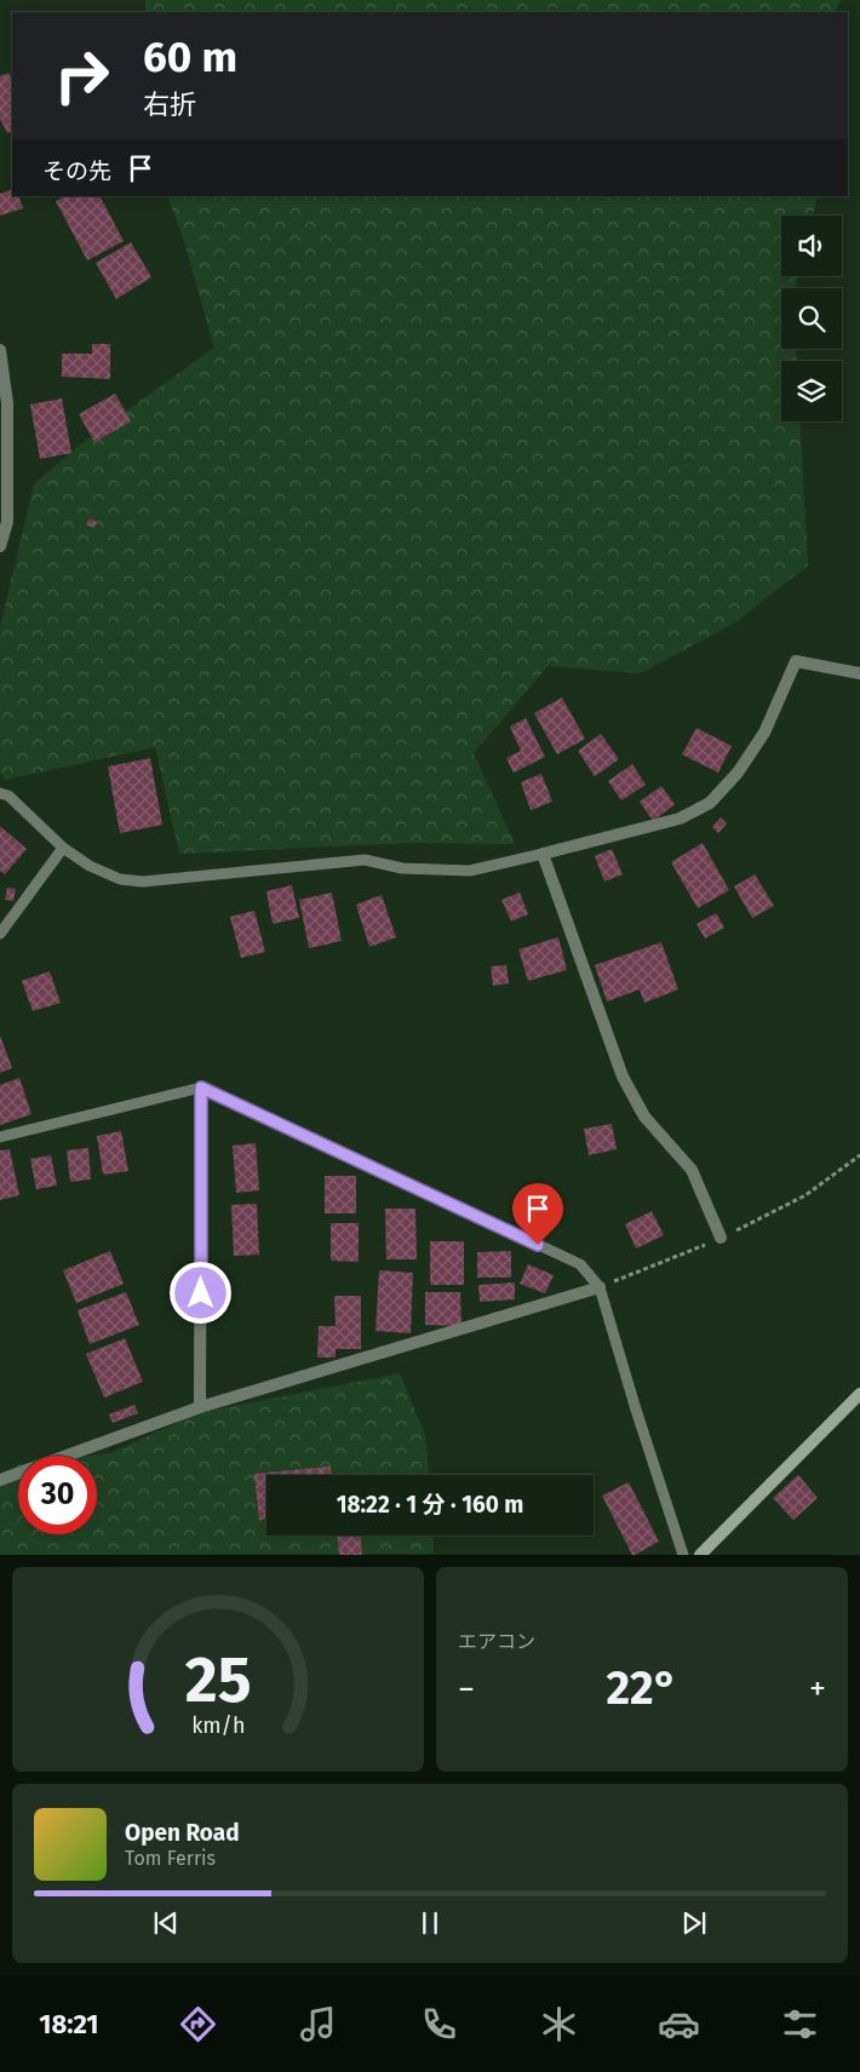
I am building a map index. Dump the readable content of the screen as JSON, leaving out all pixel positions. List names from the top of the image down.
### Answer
{
  "page": {
    "turn": ["60 m", "右折"],
    "then": "その先",
    "limit": "30",
    "trip": "18:22 · 1 分 · 160 m",
    "tile": "エアコン",
    "heat": ["−", "22°", "+"],
    "song": ["Open Road", "Tom Ferris"],
    "tabs": "18:21",
    "gauge": ["25", "km/h"]
  }
}
